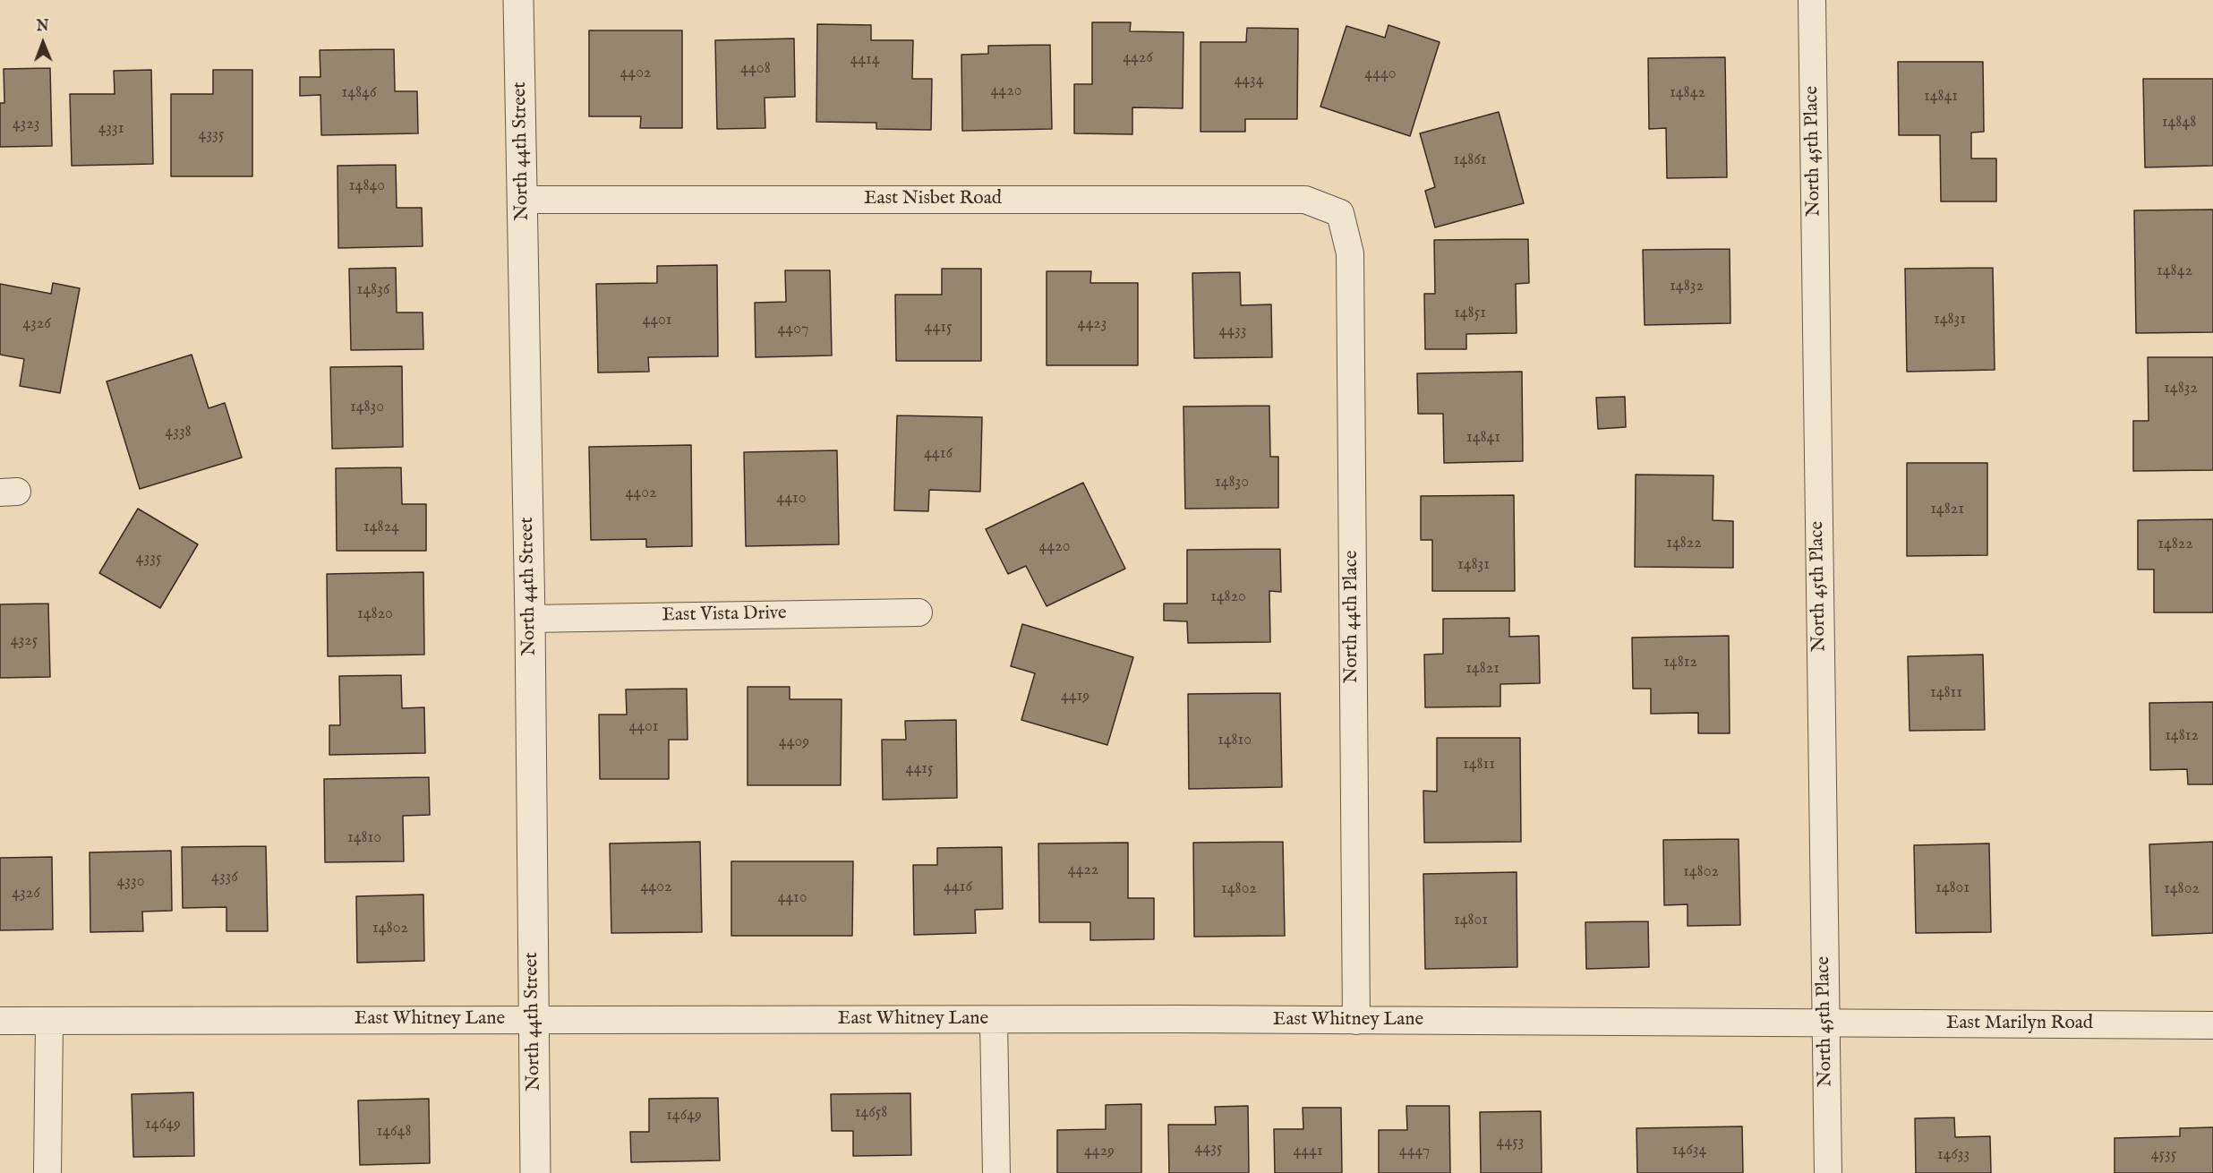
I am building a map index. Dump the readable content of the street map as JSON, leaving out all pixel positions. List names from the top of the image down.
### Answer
{
  "streets": {
    "street": [
      "North 44th Street",
      "North 45th Place",
      "East Nisbet Road",
      "East Vista Drive",
      "North 44th Place",
      "East Whitney Lane",
      "East Marilyn Road"
    ]
  },
  "crossings": [
    ["North 44th Street", "East Nisbet Road"],
    ["North 44th Street", "East Vista Drive"],
    ["North 44th Street", "East Whitney Lane"],
    ["North 45th Place", "East Whitney Lane"],
    ["North 45th Place", "East Marilyn Road"],
    ["East Nisbet Road", "North 44th Place"],
    ["North 44th Place", "East Whitney Lane"],
    ["East Whitney Lane", "East Marilyn Road"]
  ],
  "house_numbers": [
    "4426",
    "4414",
    "4408",
    "4402",
    "4440",
    "4434",
    "4420",
    "14846",
    "14842",
    "14841",
    "14848",
    "4323",
    "4331",
    "4335",
    "14861",
    "14840",
    "14842",
    "14832",
    "14836",
    "14851",
    "14831",
    "4401",
    "4326",
    "4423",
    "4415",
    "4407",
    "4433",
    "14832",
    "14830",
    "4338",
    "14841",
    "4416",
    "14830",
    "4402",
    "4410",
    "14821",
    "14824",
    "14822",
    "14822",
    "4420",
    "4335",
    "14831",
    "14820",
    "14820",
    "4325",
    "14812",
    "14821",
    "14811",
    "4419",
    "4401",
    "14812",
    "14810",
    "4409",
    "14811",
    "4415",
    "14810",
    "4422",
    "14802",
    "4336",
    "4330",
    "4402",
    "4416",
    "14801",
    "14802",
    "14802",
    "4326",
    "4410",
    "14801",
    "14802",
    "14658",
    "14649",
    "14649",
    "14648",
    "4453",
    "4435",
    "14634",
    "4429",
    "4441",
    "4447",
    "14633",
    "4535"
  ],
  "north": "top"
}
